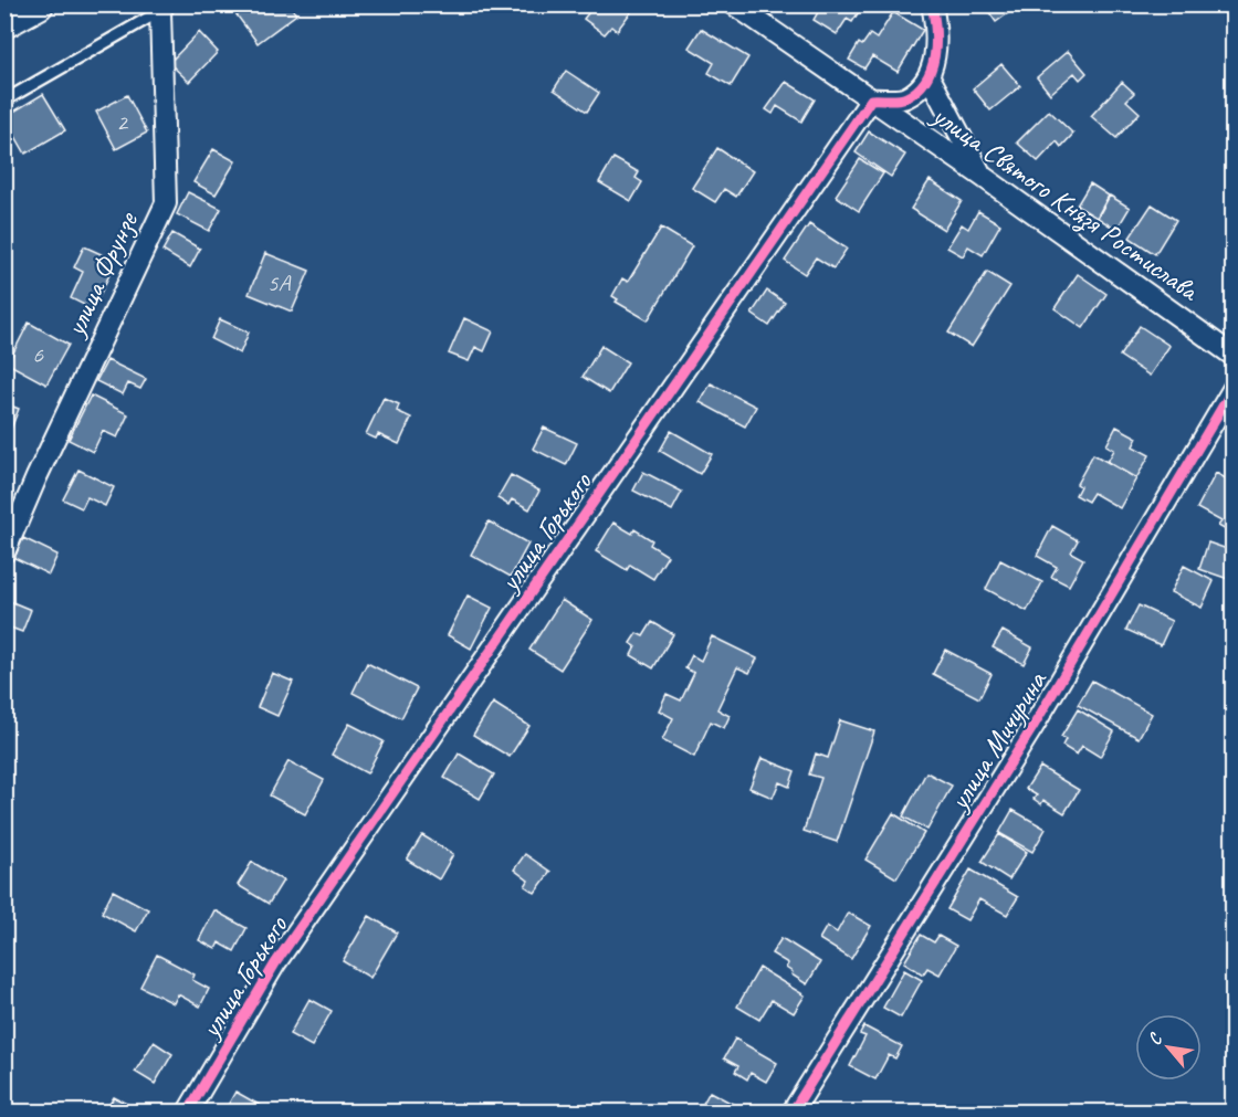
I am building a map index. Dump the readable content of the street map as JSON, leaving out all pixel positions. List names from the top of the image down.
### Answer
{
  "streets": {
    "street": [
      "улица Святого Князя Ростислава",
      "улица Фрунзе",
      "улица Горького",
      "улица Мичурина"
    ]
  },
  "crossings": [
    ["улица Святого Князя Ростислава", "улица Горького"]
  ],
  "house_numbers": ["2", "5А", "6"],
  "north": "top left"
}
